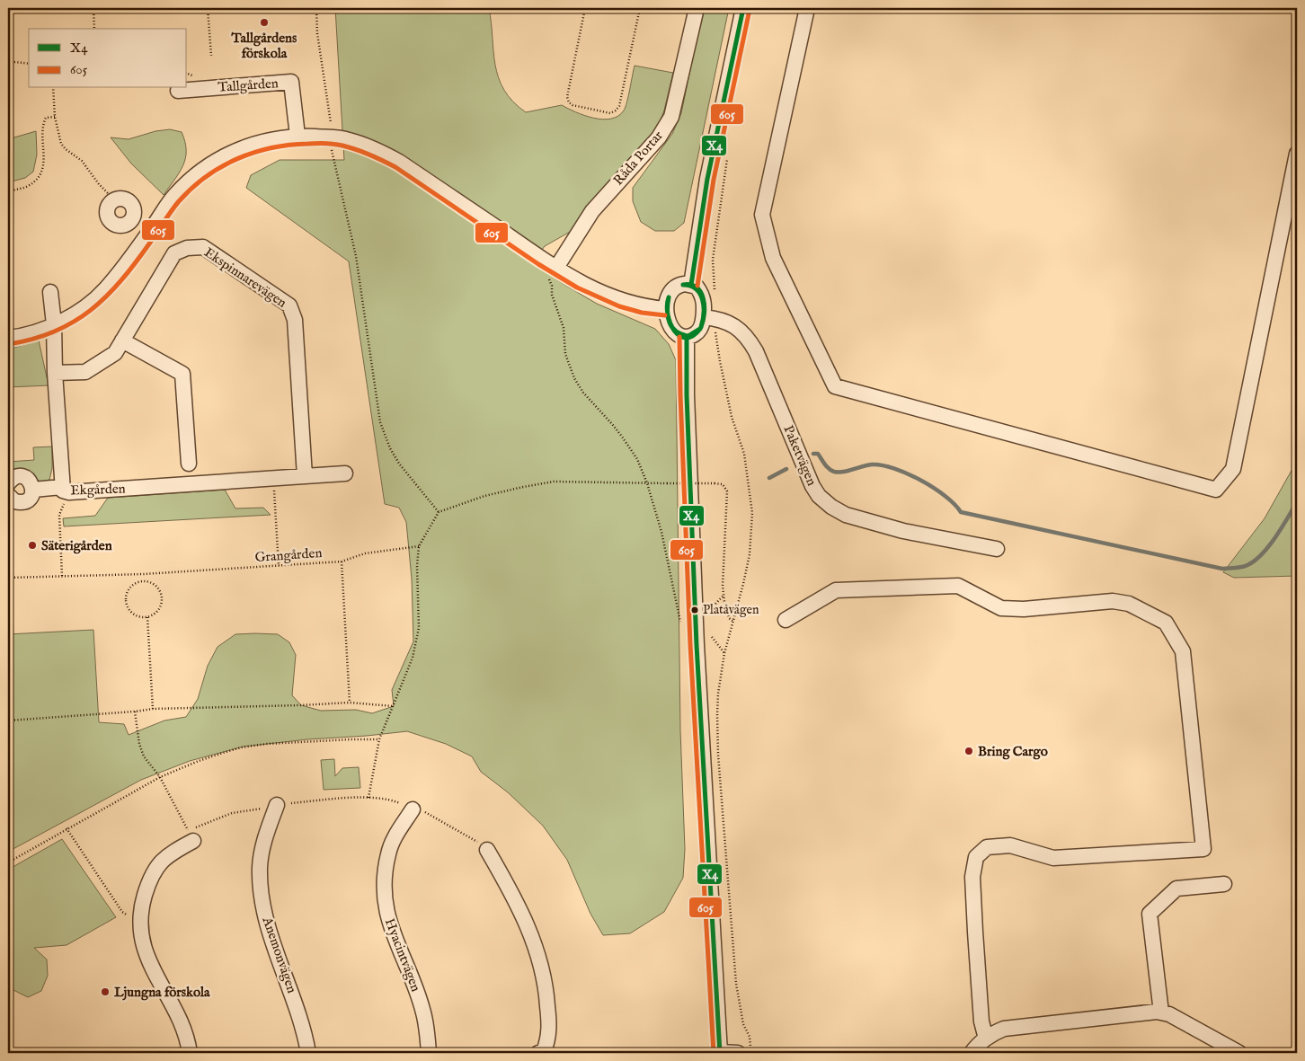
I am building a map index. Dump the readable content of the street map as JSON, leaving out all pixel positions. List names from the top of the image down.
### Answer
{
  "streets": {
    "street": [
      "Tallgården",
      "Råda Portar",
      "Ekspinnarevägen",
      "Paketvägen",
      "Ekgården",
      "Anemonvägen",
      "Hyacintvägen"
    ],
    "path": ["Grangården"]
  },
  "crossings": [
    ["Ekspinnarevägen", "Ekgården"]
  ],
  "places": [
    "Tallgårdens förskola",
    "Säterigården",
    "Platåvägen",
    "Bring Cargo",
    "Ljungna förskola"
  ],
  "lines": ["transit line X4", "transit line 605"],
  "legend": ["X4", "605"]
}
